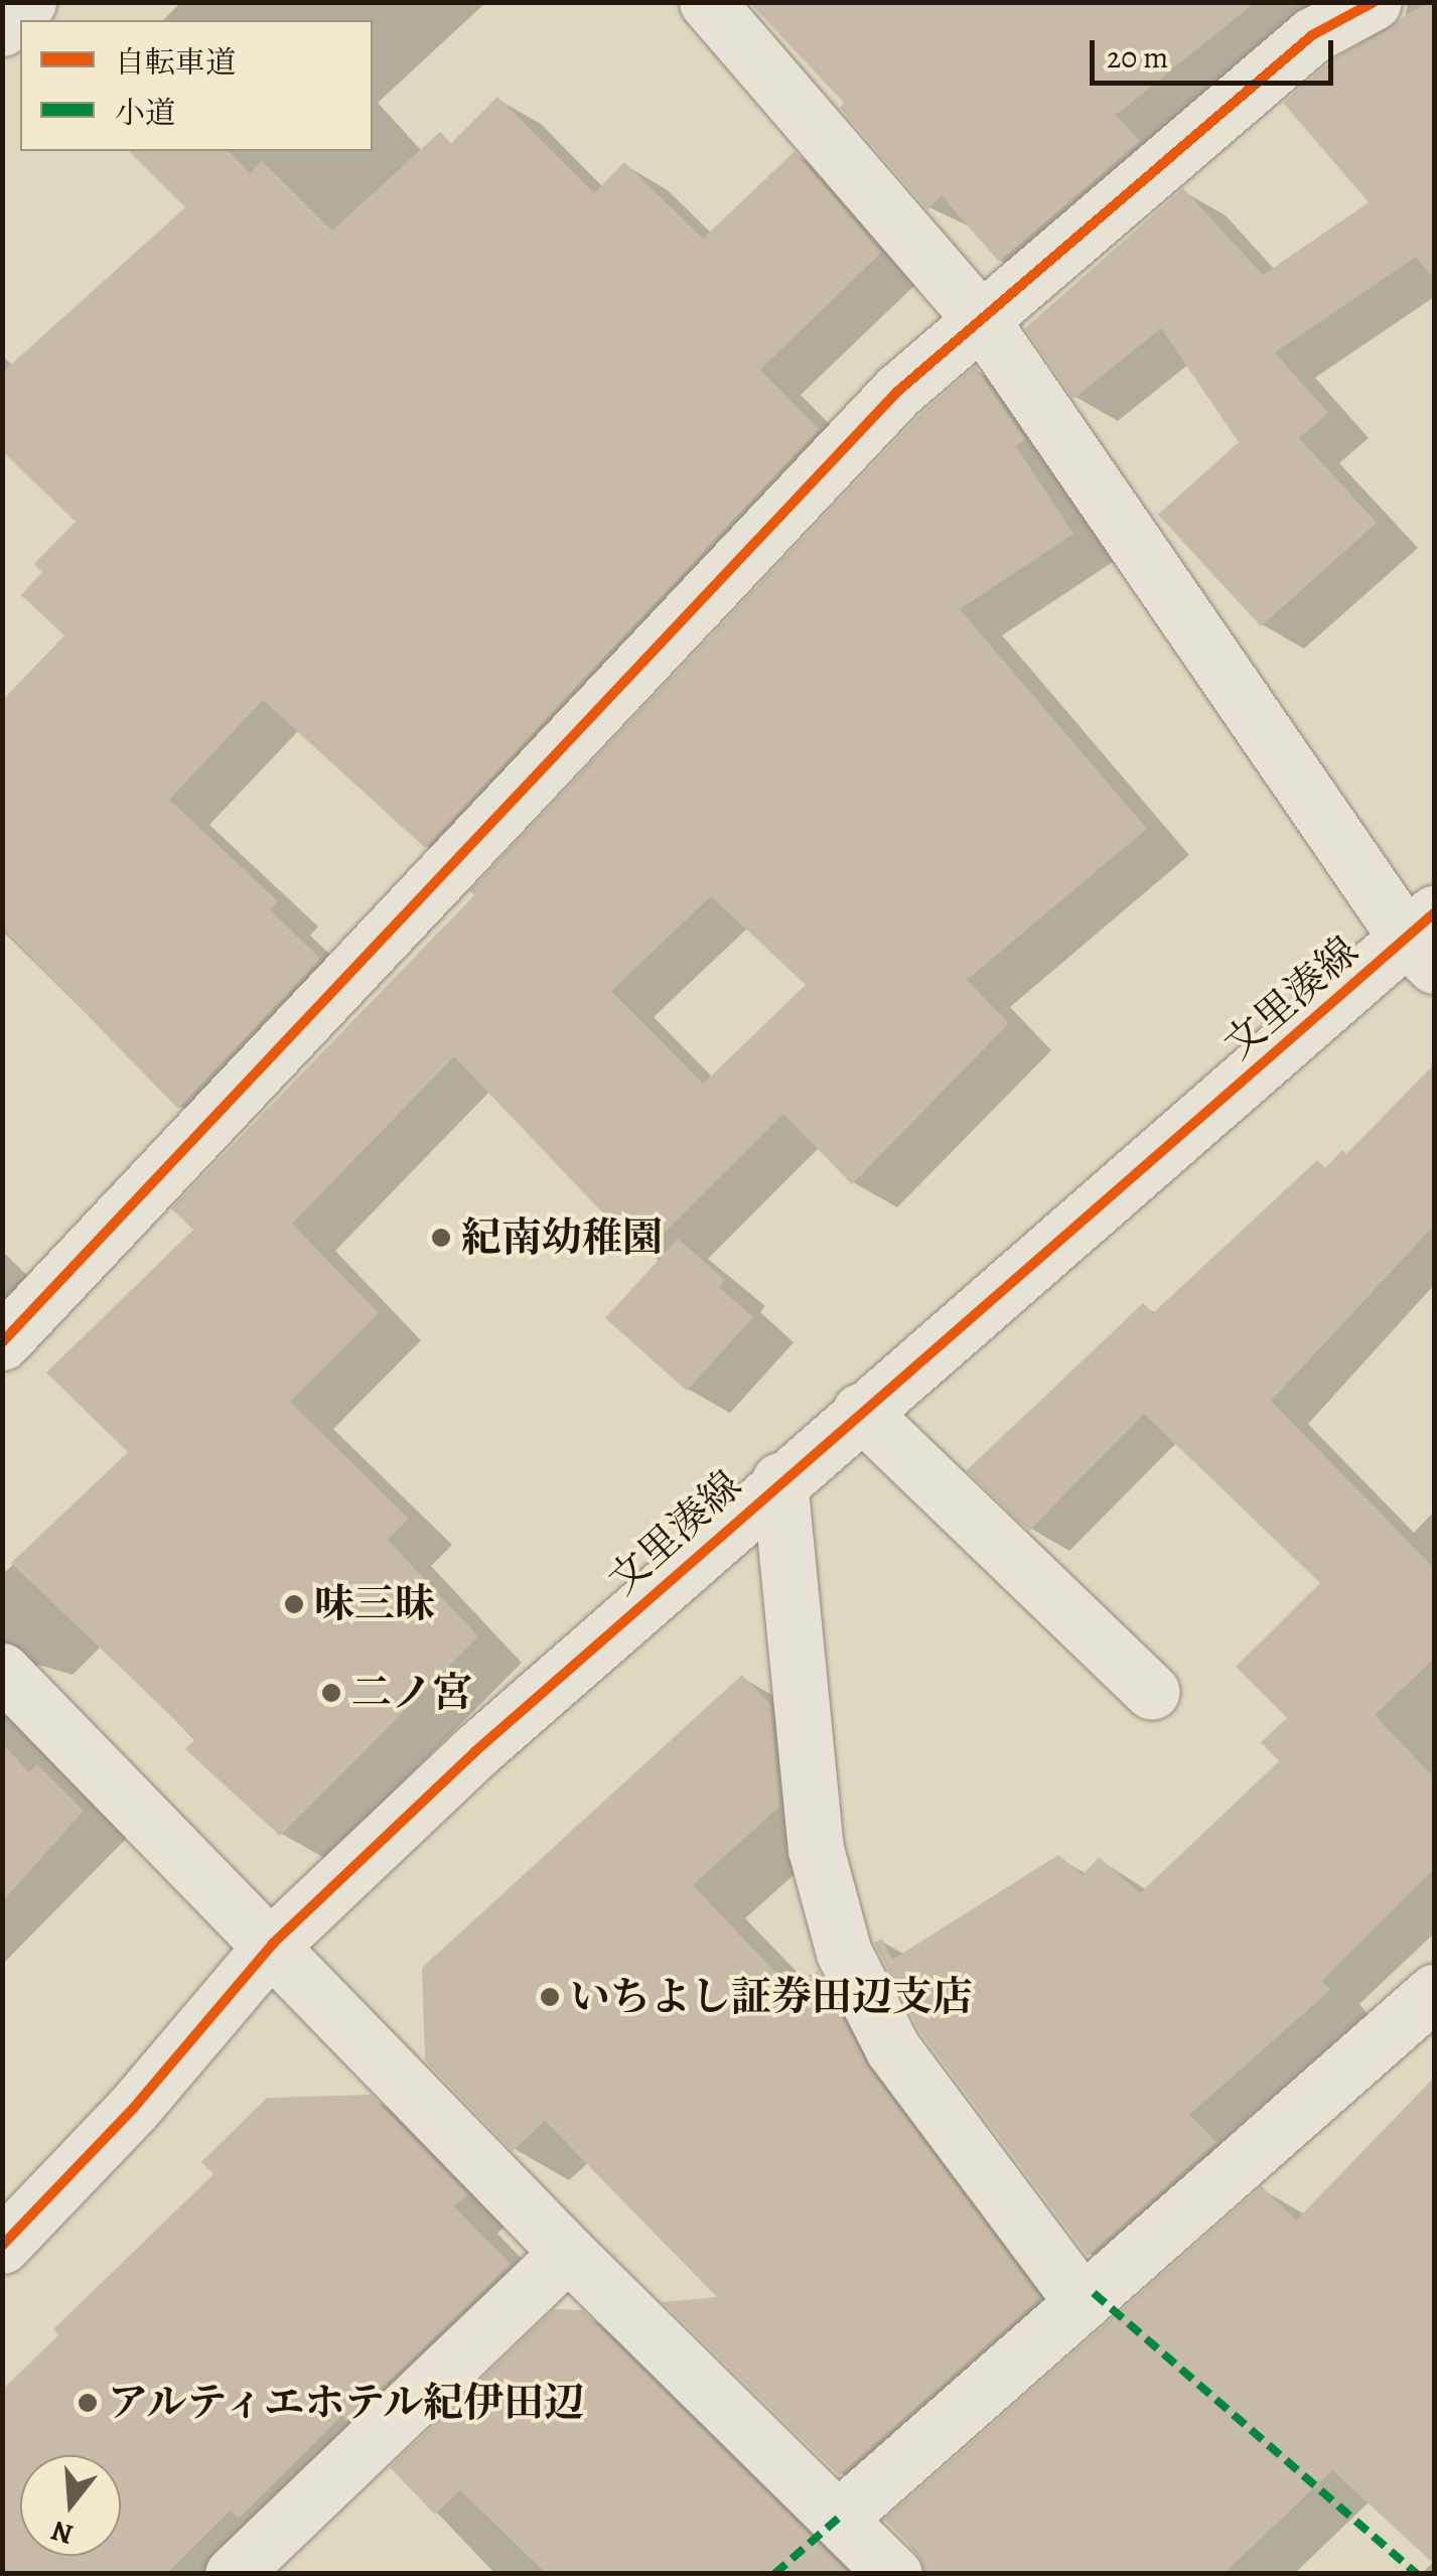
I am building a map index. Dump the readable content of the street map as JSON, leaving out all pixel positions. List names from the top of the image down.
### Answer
{
  "streets": {
    "street": ["文里湊線"]
  },
  "places": [
    "紀南幼稚園",
    "味三昧",
    "二ノ宮",
    "いちよし証券田辺支店",
    "アルティエホテル紀伊田辺"
  ],
  "legend": ["自転車道", "小道"],
  "scale_bar": "20 m",
  "north": "bottom"
}
